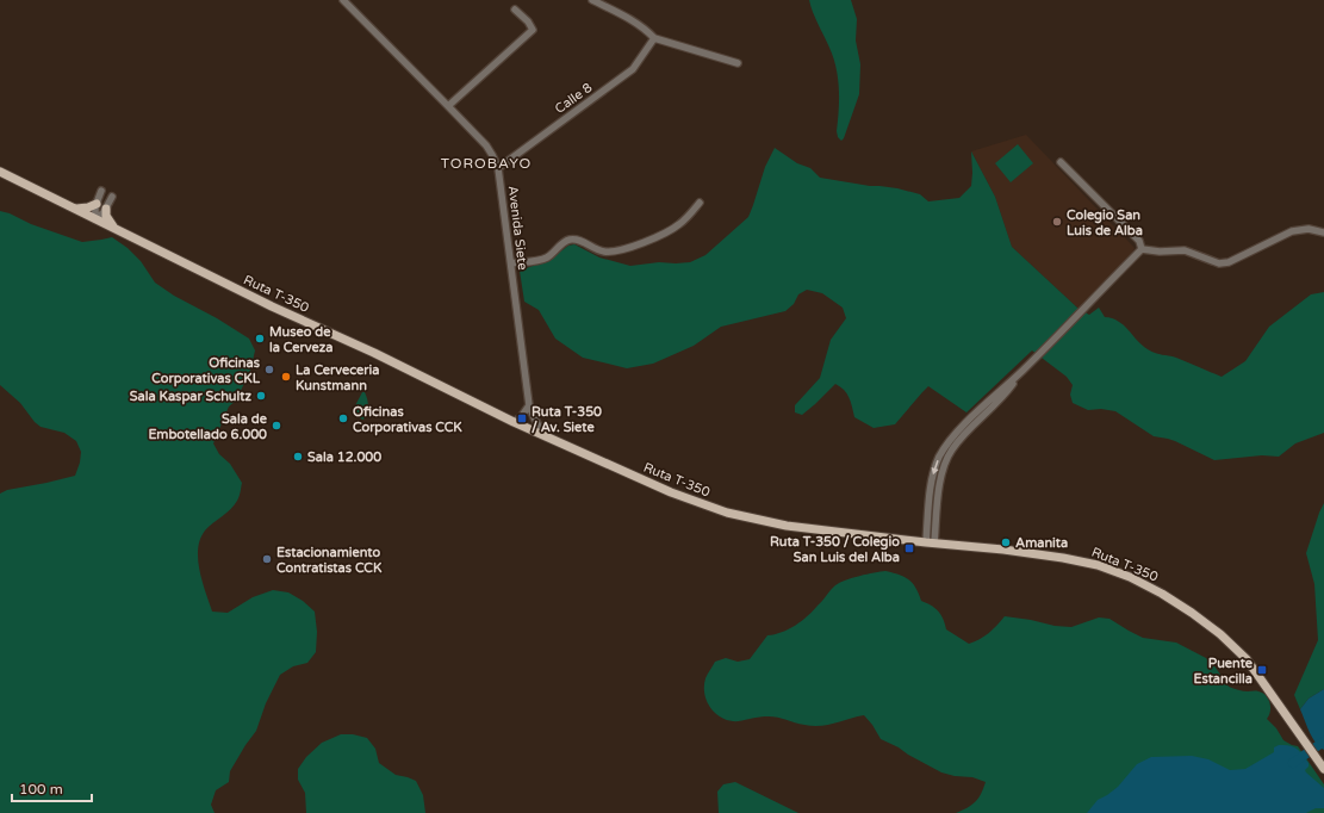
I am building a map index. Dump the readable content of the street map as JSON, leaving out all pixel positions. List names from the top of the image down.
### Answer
{
  "streets": {
    "main road": ["Ruta T-350"],
    "street": ["Calle 8", "Avenida Siete"]
  },
  "crossings": [
    ["Calle 8", "Avenida Siete"],
    ["Avenida Siete", "Ruta T-350"]
  ],
  "districts": ["TOROBAYO"],
  "places": {
    "other": [
      "Colegio San Luis de Alba",
      "Museo de la Cerveza",
      "Oficinas Corporativas CKL",
      "La Cerveceria Kunstmann",
      "Sala Kaspar Schultz",
      "Oficinas Corporativas CCK",
      "Sala de Embotellado 6.000",
      "Sala 12.000",
      "Amanita",
      "Estacionamiento Contratistas CCK"
    ],
    "transit": ["Ruta T-350 / Av. Siete", "Ruta T-350 / Colegio San Luis del Alba", "Puente Estancilla"]
  },
  "scale_bar": "100 m"
}
